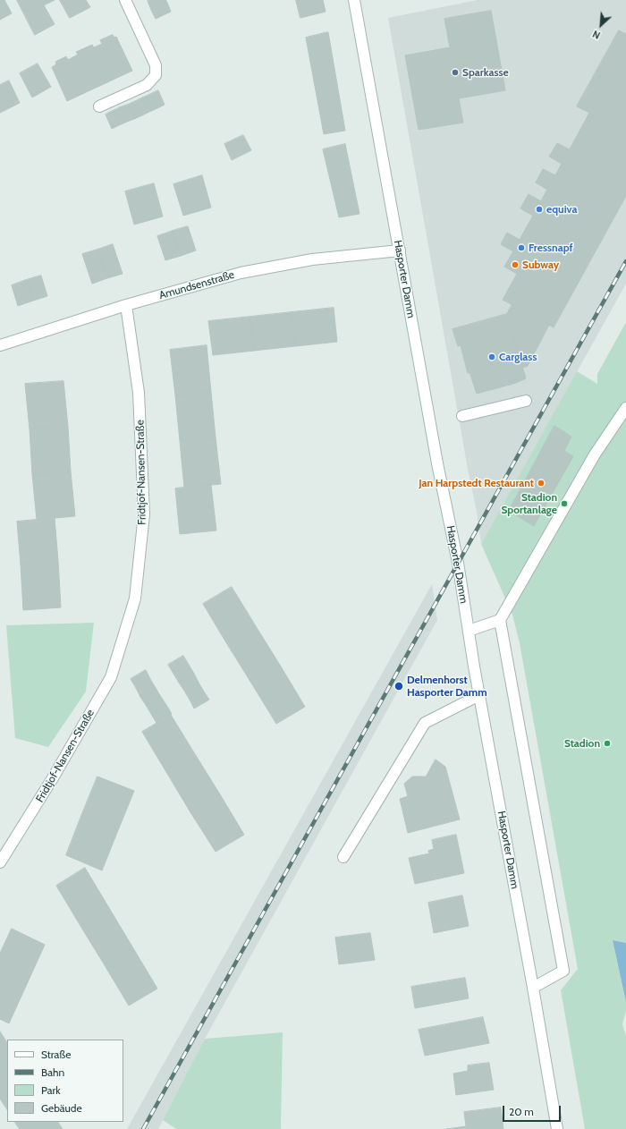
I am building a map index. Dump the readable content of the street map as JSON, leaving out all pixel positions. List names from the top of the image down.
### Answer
{
  "streets": {
    "main road": ["Hasporter Damm", "Amundsenstraße", "Fridtjof-Nansen-Straße"]
  },
  "crossings": [
    ["Hasporter Damm", "Amundsenstraße"],
    ["Amundsenstraße", "Fridtjof-Nansen-Straße"]
  ],
  "places": [
    "Sparkasse",
    "equiva",
    "Fressnapf",
    "Subway",
    "Carglass",
    "Jan Harpstedt Restaurant",
    "Stadion Sportanlage",
    "Delmenhorst Hasporter Damm",
    "Stadion"
  ],
  "legend": [
    "Straße",
    "Bahn",
    "Park",
    "Gebäude"
  ],
  "scale_bar": "20 m",
  "north": "bottom left"
}
